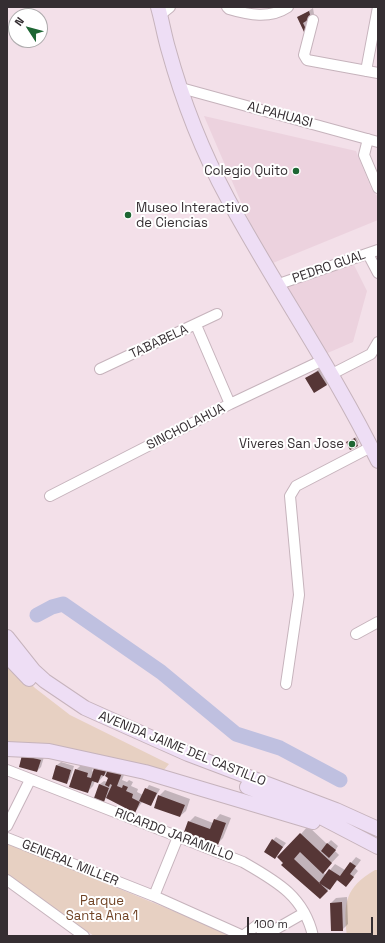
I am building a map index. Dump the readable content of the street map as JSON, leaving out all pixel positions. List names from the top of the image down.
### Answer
{
  "streets": {
    "main road": ["AVENIDA JAIME DEL CASTILLO"],
    "street": [
      "ALPAHUASI",
      "PEDRO GUAL",
      "TABABELA",
      "SINCHOLAHUA",
      "RICARDO JARAMILLO",
      "GENERAL MILLER"
    ]
  },
  "parks": ["Parque Santa Ana 1"],
  "places": ["Colegio Quito", "Museo Interactivo de Ciencias", "Viveres San Jose"],
  "scale_bar": "100 m",
  "north": "top left"
}
